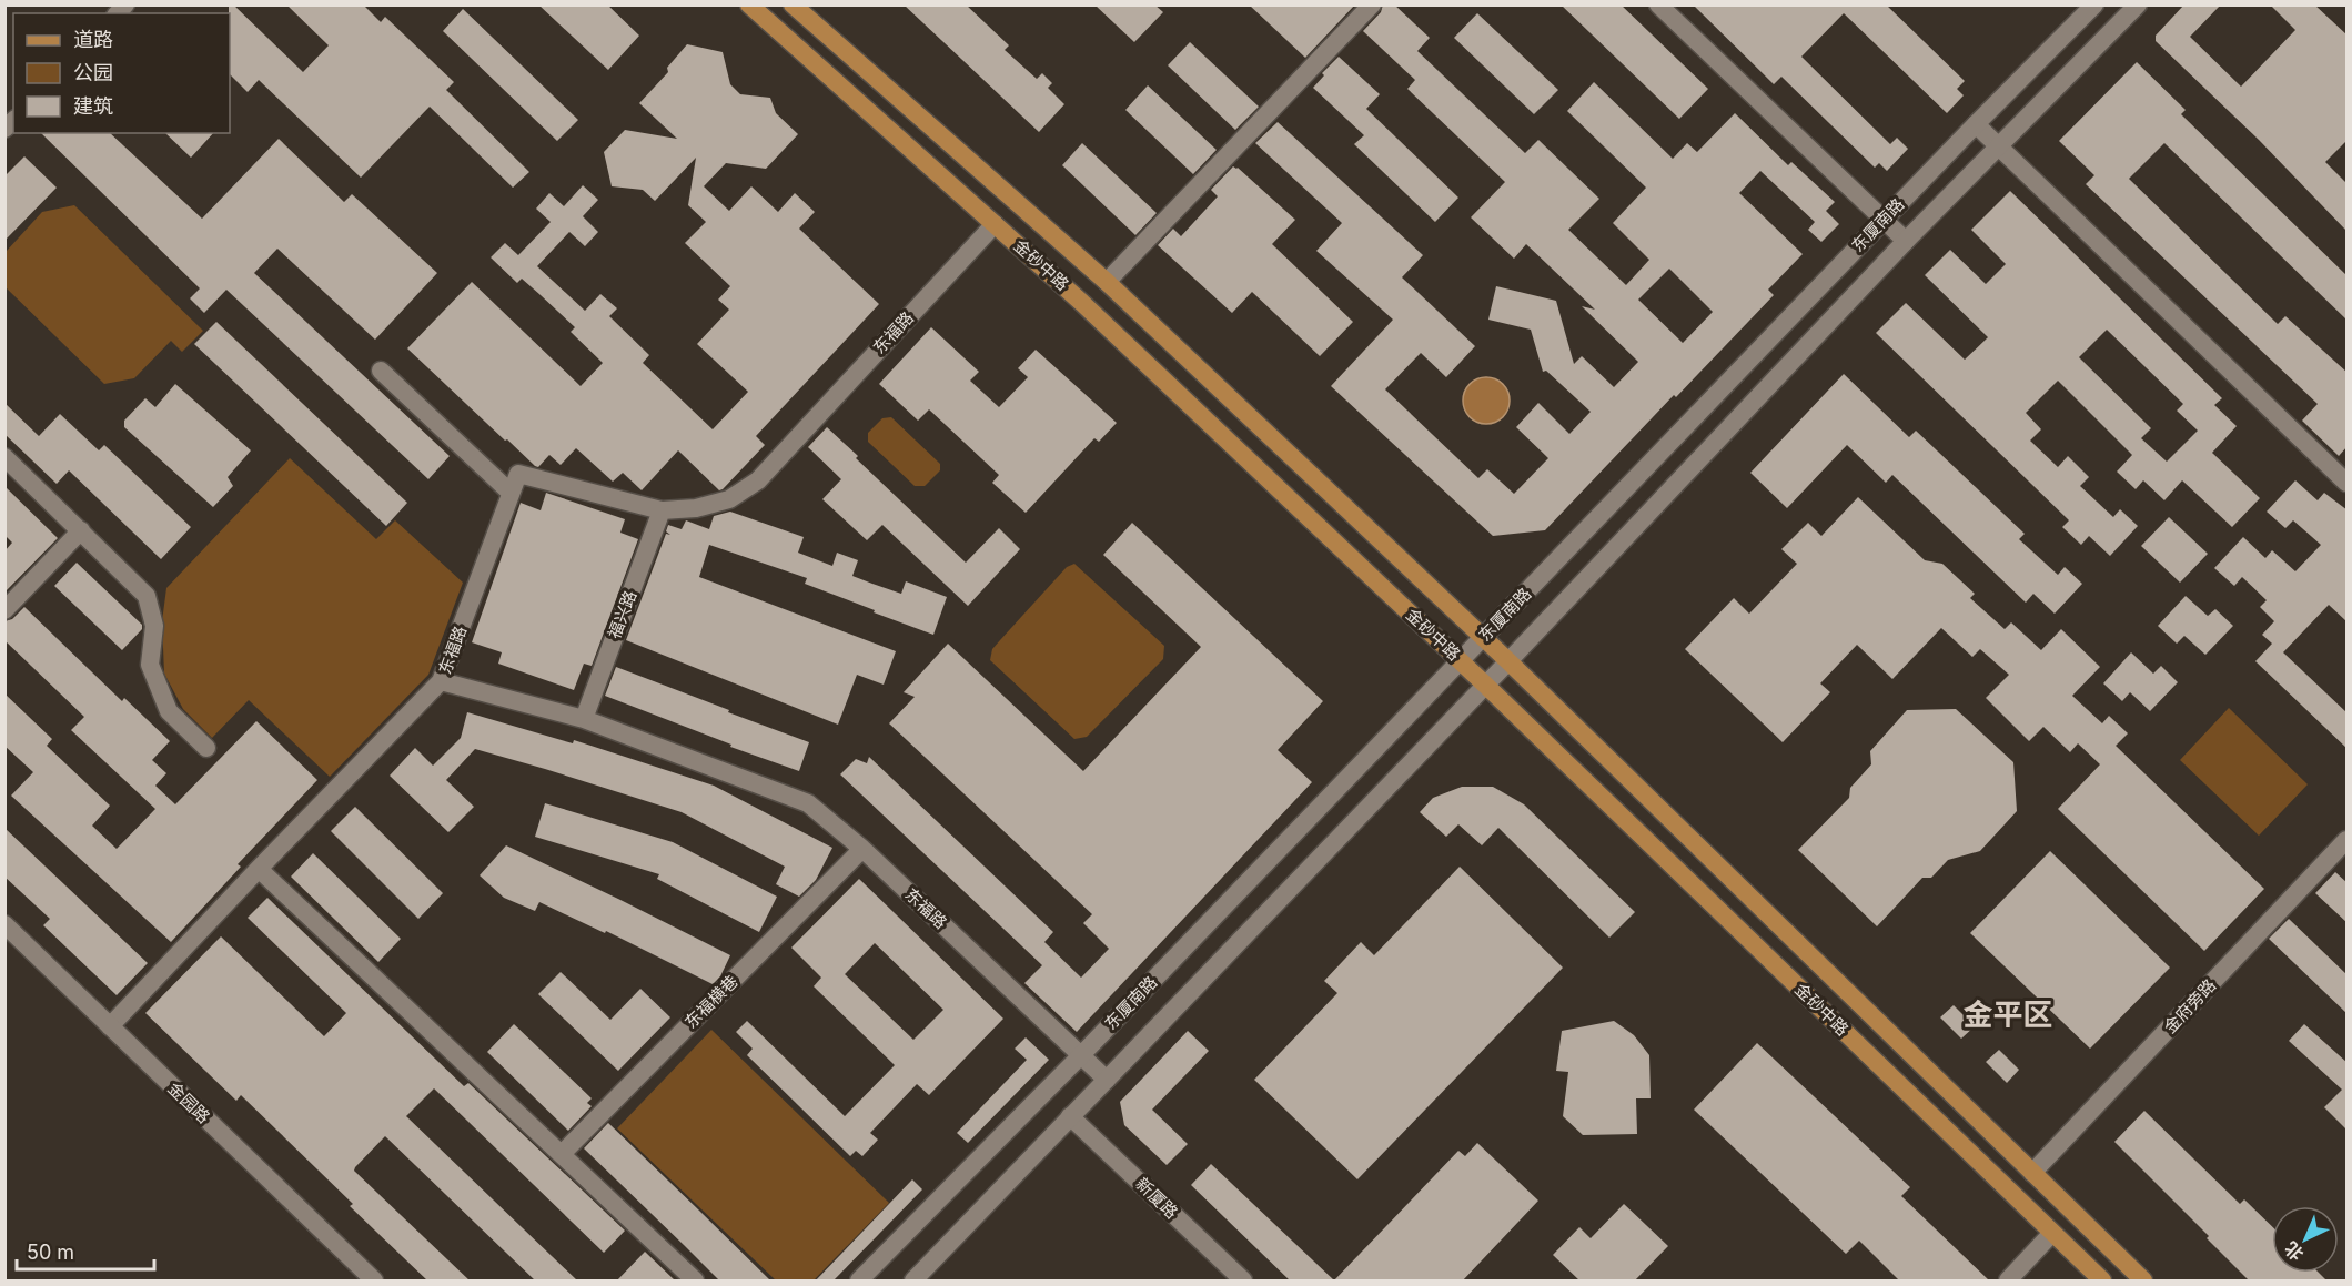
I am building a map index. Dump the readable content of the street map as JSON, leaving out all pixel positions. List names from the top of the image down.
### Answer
{
  "streets": {
    "main road": ["金砂中路"],
    "street": [
      "东厦南路",
      "东福路",
      "福兴路",
      "东福横巷",
      "金府旁路",
      "金园路",
      "新厦路"
    ]
  },
  "crossings": [
    ["东厦南路", "金砂中路"],
    ["东厦南路", "东福路"],
    ["东厦南路", "新厦路"],
    ["金砂中路", "东福路"],
    ["金砂中路", "金府旁路"],
    ["东福路", "福兴路"],
    ["东福路", "东福横巷"]
  ],
  "districts": ["金平区"],
  "legend": ["道路", "公园", "建筑"],
  "scale_bar": "50 m",
  "north": "bottom left"
}
